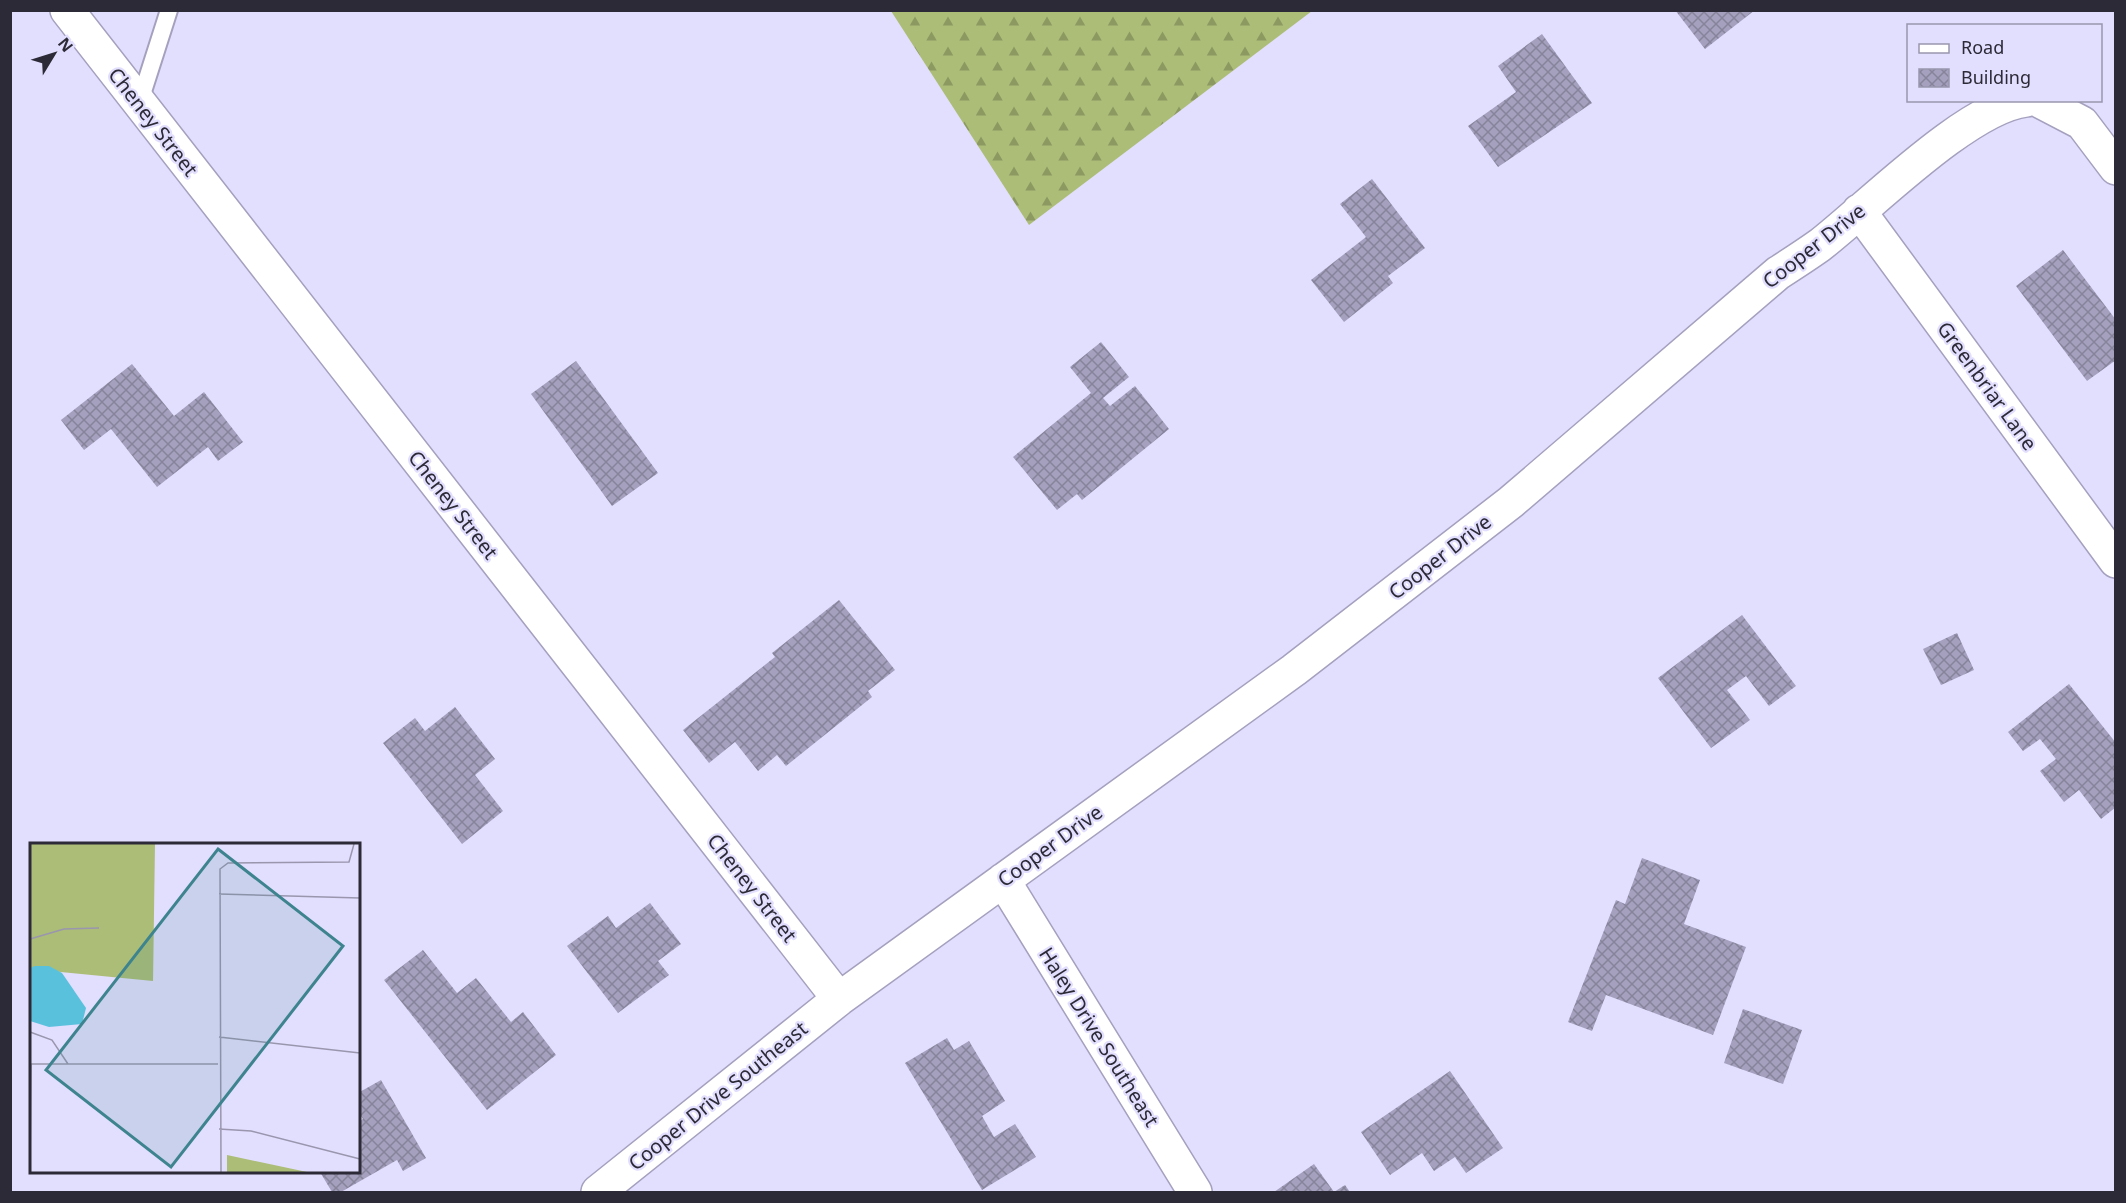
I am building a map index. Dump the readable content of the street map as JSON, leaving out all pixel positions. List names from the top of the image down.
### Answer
{
  "streets": {
    "street": [
      "Cheney Street",
      "Cooper Drive",
      "Greenbriar Lane",
      "Haley Drive Southeast",
      "Cooper Drive Southeast"
    ]
  },
  "crossings": [
    ["Cheney Street", "Cooper Drive"],
    ["Cheney Street", "Cooper Drive Southeast"],
    ["Cooper Drive", "Greenbriar Lane"],
    ["Cooper Drive", "Haley Drive Southeast"],
    ["Cooper Drive", "Cooper Drive Southeast"]
  ],
  "legend": ["Road", "Building"],
  "north": "top right"
}
